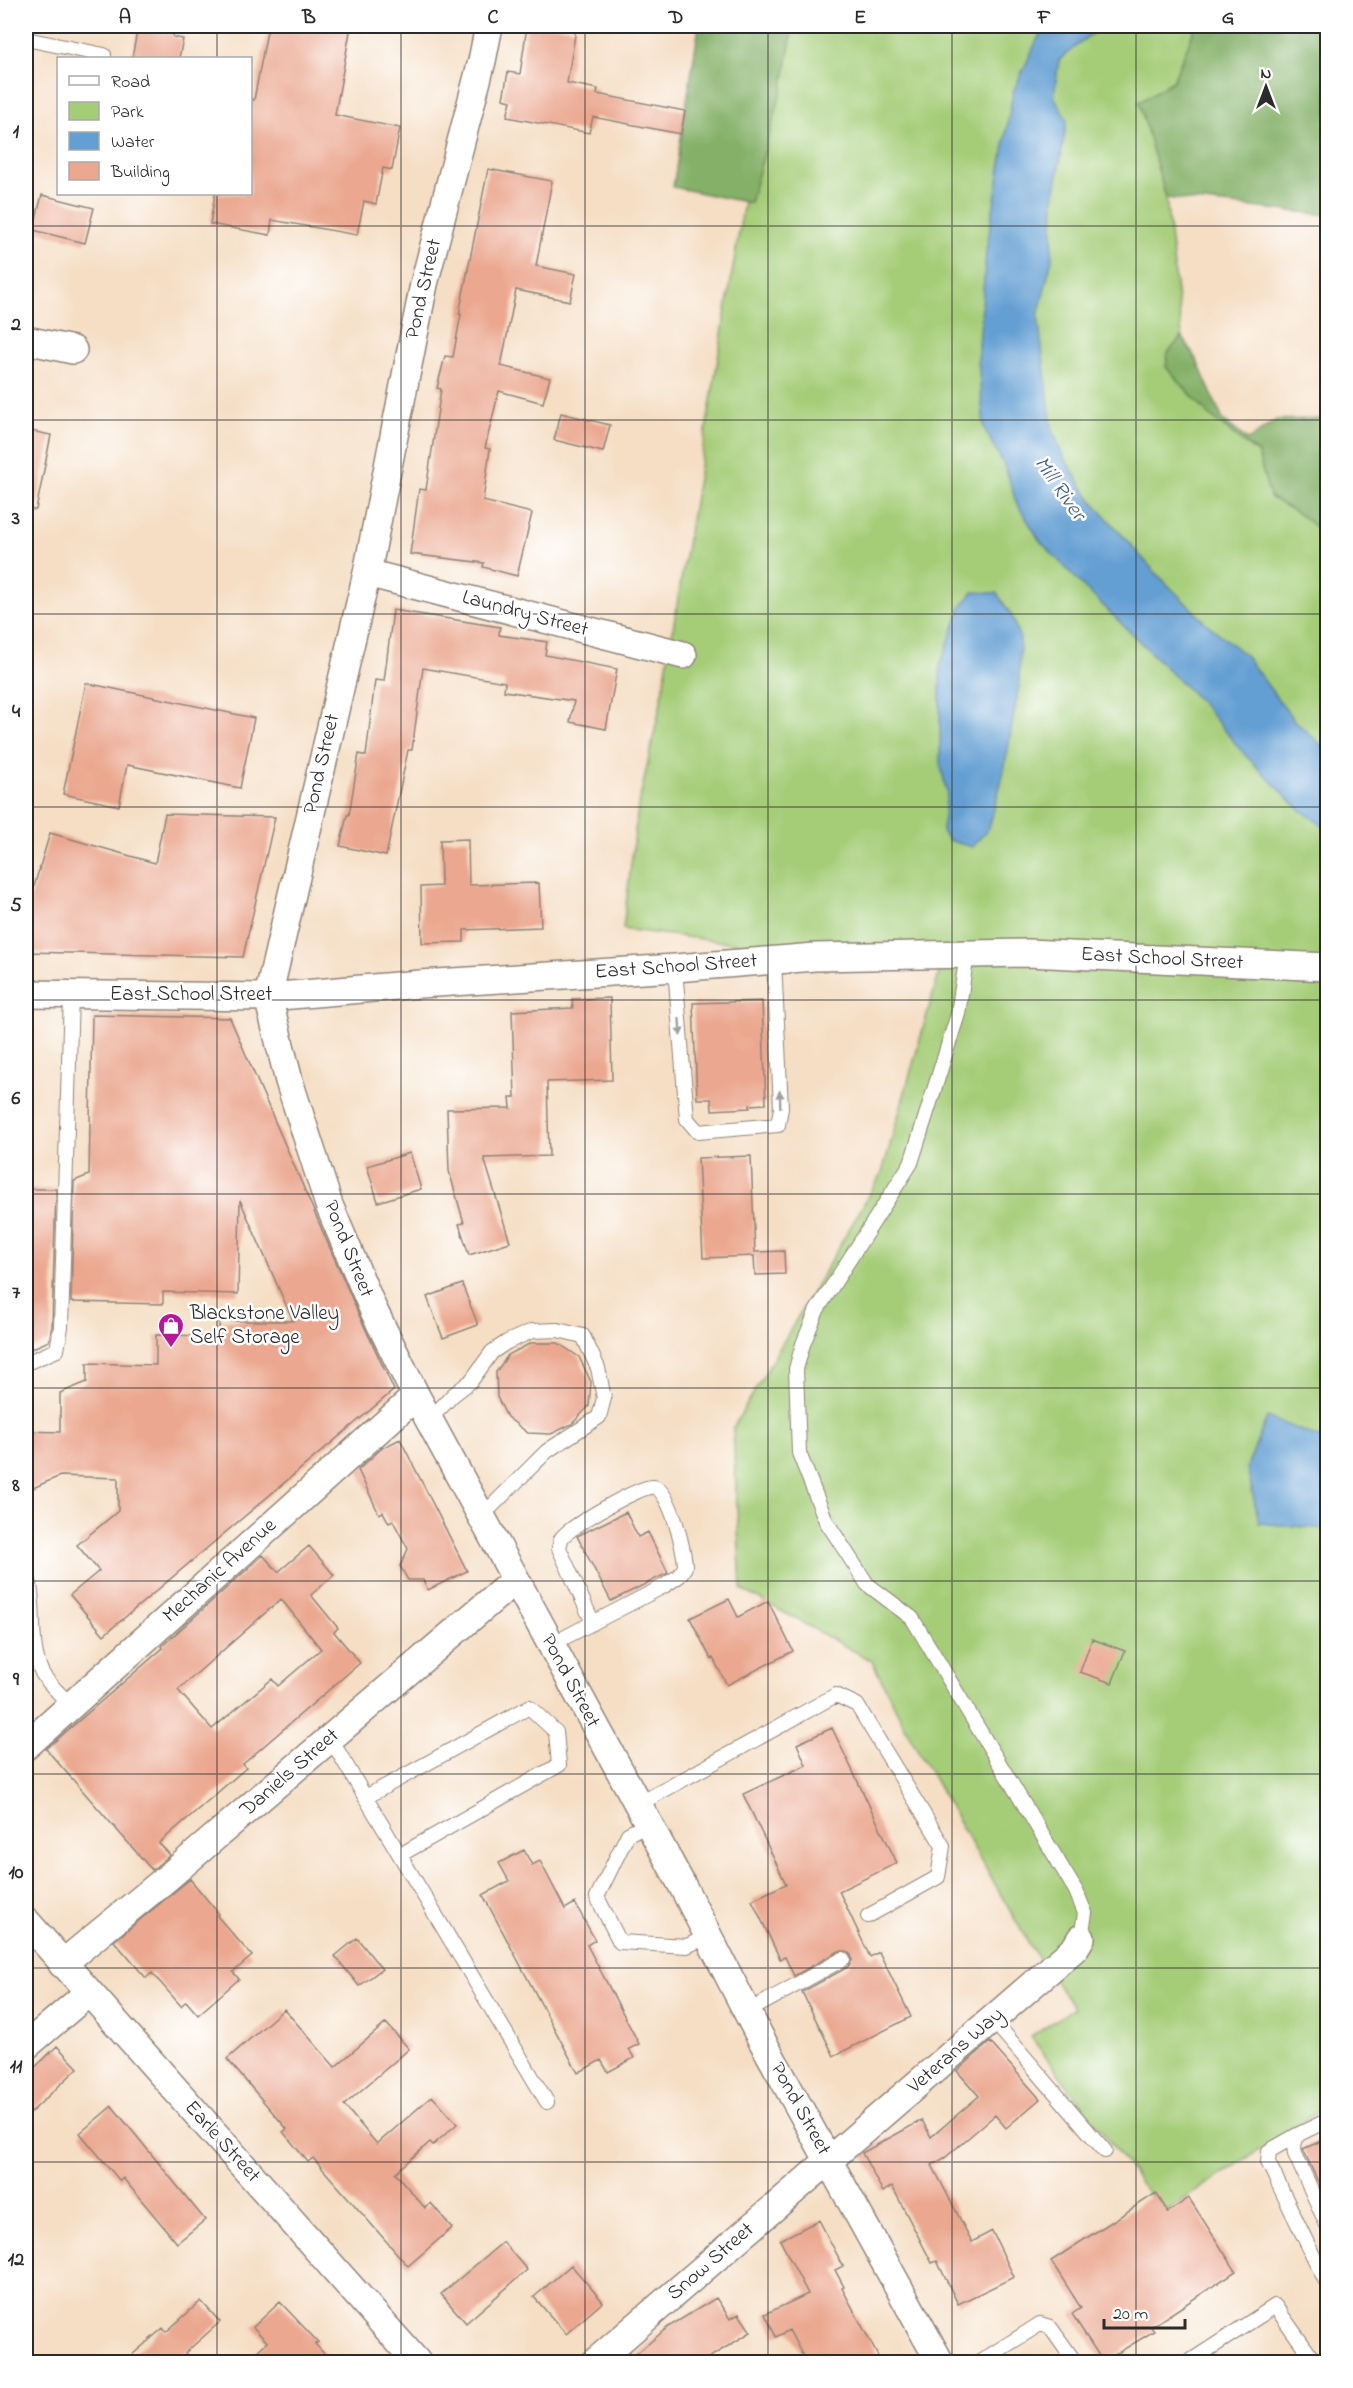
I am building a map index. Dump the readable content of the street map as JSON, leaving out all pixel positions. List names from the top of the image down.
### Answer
{
  "streets": {
    "street": [
      "Pond Street",
      "Laundry Street",
      "East School Street",
      "Mechanic Avenue",
      "Daniels Street",
      "Veterans Way",
      "Earle Street",
      "Snow Street"
    ]
  },
  "crossings": [
    ["Pond Street", "Laundry Street"],
    ["Pond Street", "East School Street"],
    ["Pond Street", "Mechanic Avenue"],
    ["Pond Street", "Daniels Street"],
    ["Pond Street", "Veterans Way"],
    ["Pond Street", "Snow Street"],
    ["Daniels Street", "Earle Street"],
    ["Veterans Way", "Snow Street"]
  ],
  "water": ["Mill River"],
  "places": {
    "shop": ["Blackstone Valley Self Storage"]
  },
  "legend": [
    "Road",
    "Park",
    "Water",
    "Building"
  ],
  "scale_bar": "20 m",
  "north": "top",
  "grid": {
    "columns": [
      "A",
      "B",
      "C",
      "D",
      "E",
      "F",
      "G"
    ],
    "rows": [
      "1",
      "2",
      "3",
      "4",
      "5",
      "6",
      "7",
      "8",
      "9",
      "10",
      "11",
      "12"
    ]
  }
}
